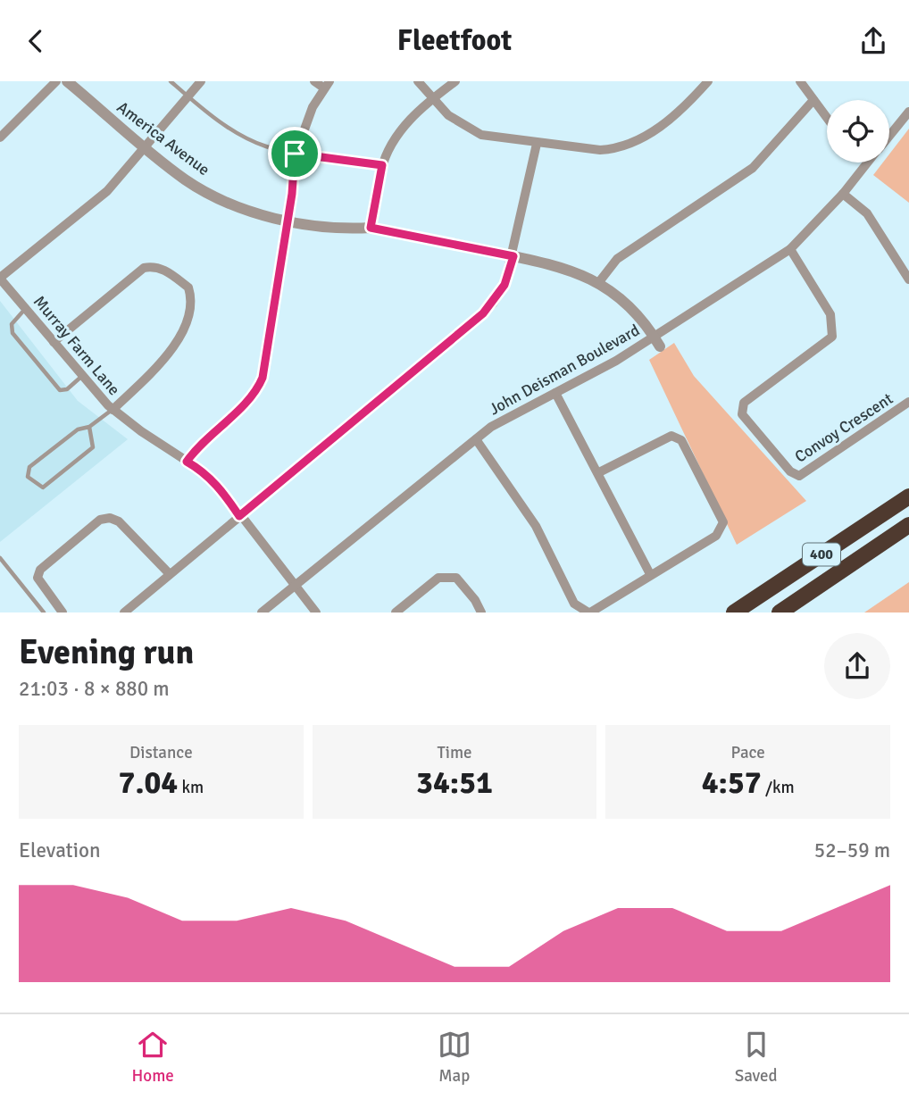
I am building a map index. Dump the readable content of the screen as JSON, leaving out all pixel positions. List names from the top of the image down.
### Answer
{
  "streets": {
    "highway": ["400"],
    "street": [
      "America Avenue",
      "Murray Farm Lane",
      "John Deisman Boulevard",
      "Convoy Crescent"
    ]
  },
  "crossings": [
    ["America Avenue", "John Deisman Boulevard"],
    ["Murray Farm Lane", "John Deisman Boulevard"],
    ["John Deisman Boulevard", "Convoy Crescent"]
  ],
  "page": {
    "header": "Fleetfoot",
    "heading": ["Evening run", "21:03 · 8 × 880 m"],
    "stats": [
      ["Distance", "7.04 km"],
      ["Time", "34:51"],
      ["Pace", "4:57 /km"]
    ],
    "chart": ["Elevation", "52–59 m"],
    "tabs": ["Home", "Map", "Saved"]
  }
}
